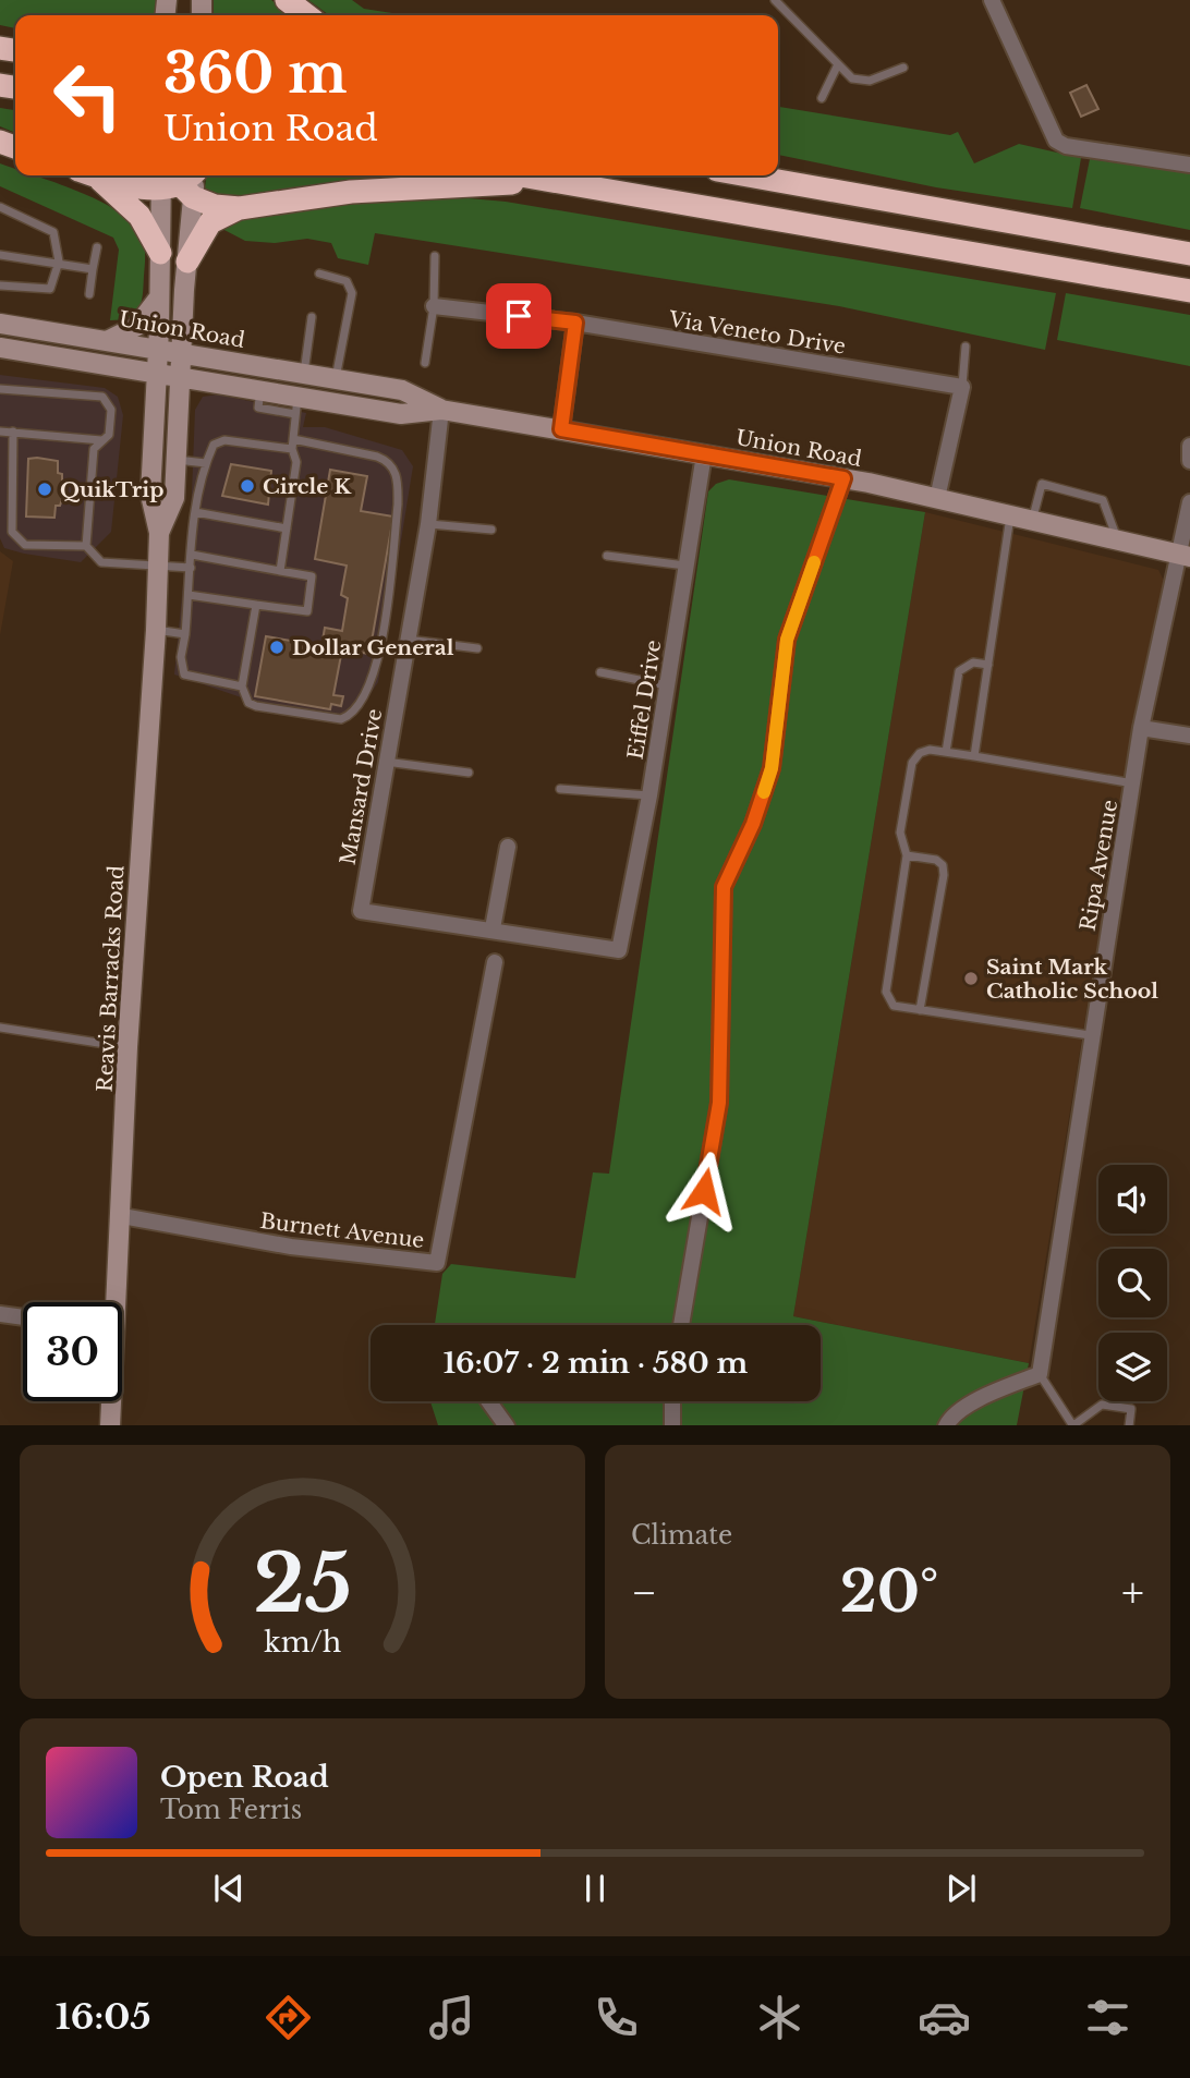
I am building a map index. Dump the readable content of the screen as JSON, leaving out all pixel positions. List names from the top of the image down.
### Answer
{
  "streets": {
    "main road": ["Union Road", "Reavis Barracks Road"],
    "street": [
      "Via Veneto Drive",
      "Eiffel Drive",
      "Mansard Drive",
      "Ripa Avenue",
      "Burnett Avenue"
    ]
  },
  "crossings": [
    ["Union Road", "Eiffel Drive"],
    ["Union Road", "Mansard Drive"],
    ["Union Road", "Ripa Avenue"],
    ["Union Road", "Reavis Barracks Road"],
    ["Eiffel Drive", "Mansard Drive"],
    ["Reavis Barracks Road", "Burnett Avenue"]
  ],
  "places": [
    "Circle K",
    "QuikTrip",
    "Dollar General",
    "Saint Mark Catholic School"
  ],
  "page": {
    "turn": ["360 m", "Union Road"],
    "limit": "30",
    "trip": "16:07 · 2 min · 580 m",
    "tile": "Climate",
    "heat": ["−", "20°", "+"],
    "song": ["Open Road", "Tom Ferris"],
    "tabs": "16:05",
    "gauge": ["25", "km/h"]
  }
}
